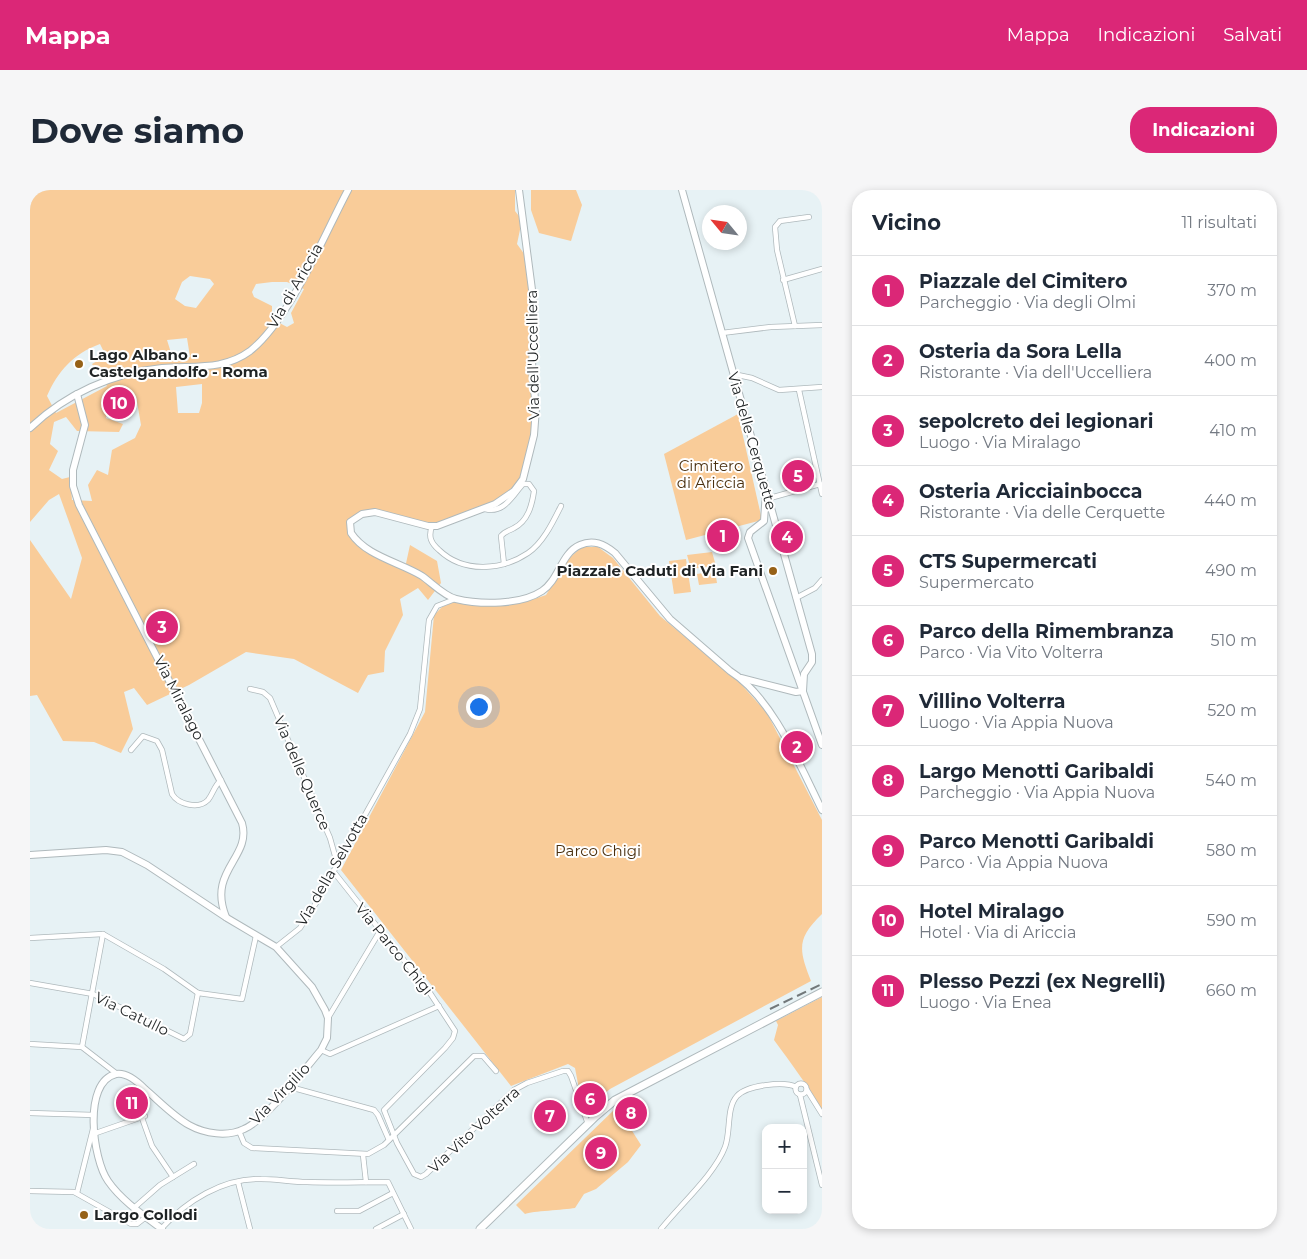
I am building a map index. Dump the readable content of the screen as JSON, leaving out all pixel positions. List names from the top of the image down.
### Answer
{
  "streets": {
    "street": [
      "Via di Ariccia",
      "Via dell'Uccelliera",
      "Via delle Cerquette",
      "Via Miralago",
      "Via delle Querce",
      "Via della Selvotta",
      "Via Parco Chigi",
      "Via Catullo",
      "Via Virgilio",
      "Via Vito Volterra"
    ]
  },
  "crossings": [
    ["Via di Ariccia", "Via Miralago"],
    ["Via delle Querce", "Via della Selvotta"],
    ["Via delle Querce", "Via Parco Chigi"],
    ["Via della Selvotta", "Via Parco Chigi"],
    ["Via Parco Chigi", "Via Virgilio"],
    ["Via Parco Chigi", "Via Vito Volterra"]
  ],
  "parks": ["Cimitero di Ariccia", "Parco Chigi"],
  "places": ["Lago Albano - Castelgandolfo - Roma", "Piazzale Caduti di Via Fani", "Largo Collodi"],
  "north": "top left",
  "page": {
    "header": "Mappa",
    "nav": ["Mappa", "Indicazioni", "Salvati"],
    "buttons": "Indicazioni",
    "title": "Dove siamo",
    "heading": ["Vicino", "11 risultati"],
    "list": [
      {
        "mark": "1",
        "name": "Piazzale del Cimitero",
        "note": "Parcheggio · Via degli Olmi",
        "value": "370 m"
      },
      {
        "mark": "2",
        "name": "Osteria da Sora Lella",
        "note": "Ristorante · Via dell'Uccelliera",
        "value": "400 m"
      },
      {
        "mark": "3",
        "name": "sepolcreto dei legionari",
        "note": "Luogo · Via Miralago",
        "value": "410 m"
      },
      {
        "mark": "4",
        "name": "Osteria Aricciainbocca",
        "note": "Ristorante · Via delle Cerquette",
        "value": "440 m"
      },
      {
        "mark": "5",
        "name": "CTS Supermercati",
        "note": "Supermercato",
        "value": "490 m"
      },
      {
        "mark": "6",
        "name": "Parco della Rimembranza",
        "note": "Parco · Via Vito Volterra",
        "value": "510 m"
      },
      {
        "mark": "7",
        "name": "Villino Volterra",
        "note": "Luogo · Via Appia Nuova",
        "value": "520 m"
      },
      {
        "mark": "8",
        "name": "Largo Menotti Garibaldi",
        "note": "Parcheggio · Via Appia Nuova",
        "value": "540 m"
      },
      {
        "mark": "9",
        "name": "Parco Menotti Garibaldi",
        "note": "Parco · Via Appia Nuova",
        "value": "580 m"
      },
      {
        "mark": "10",
        "name": "Hotel Miralago",
        "note": "Hotel · Via di Ariccia",
        "value": "590 m"
      },
      {
        "mark": "11",
        "name": "Plesso Pezzi (ex Negrelli)",
        "note": "Luogo · Via Enea",
        "value": "660 m"
      }
    ],
    "pins": [
      "10",
      "5",
      "1",
      "4",
      "3",
      "2",
      "6",
      "11",
      "8",
      "7",
      "9"
    ],
    "map_buttons": ["+", "−"]
  }
}
